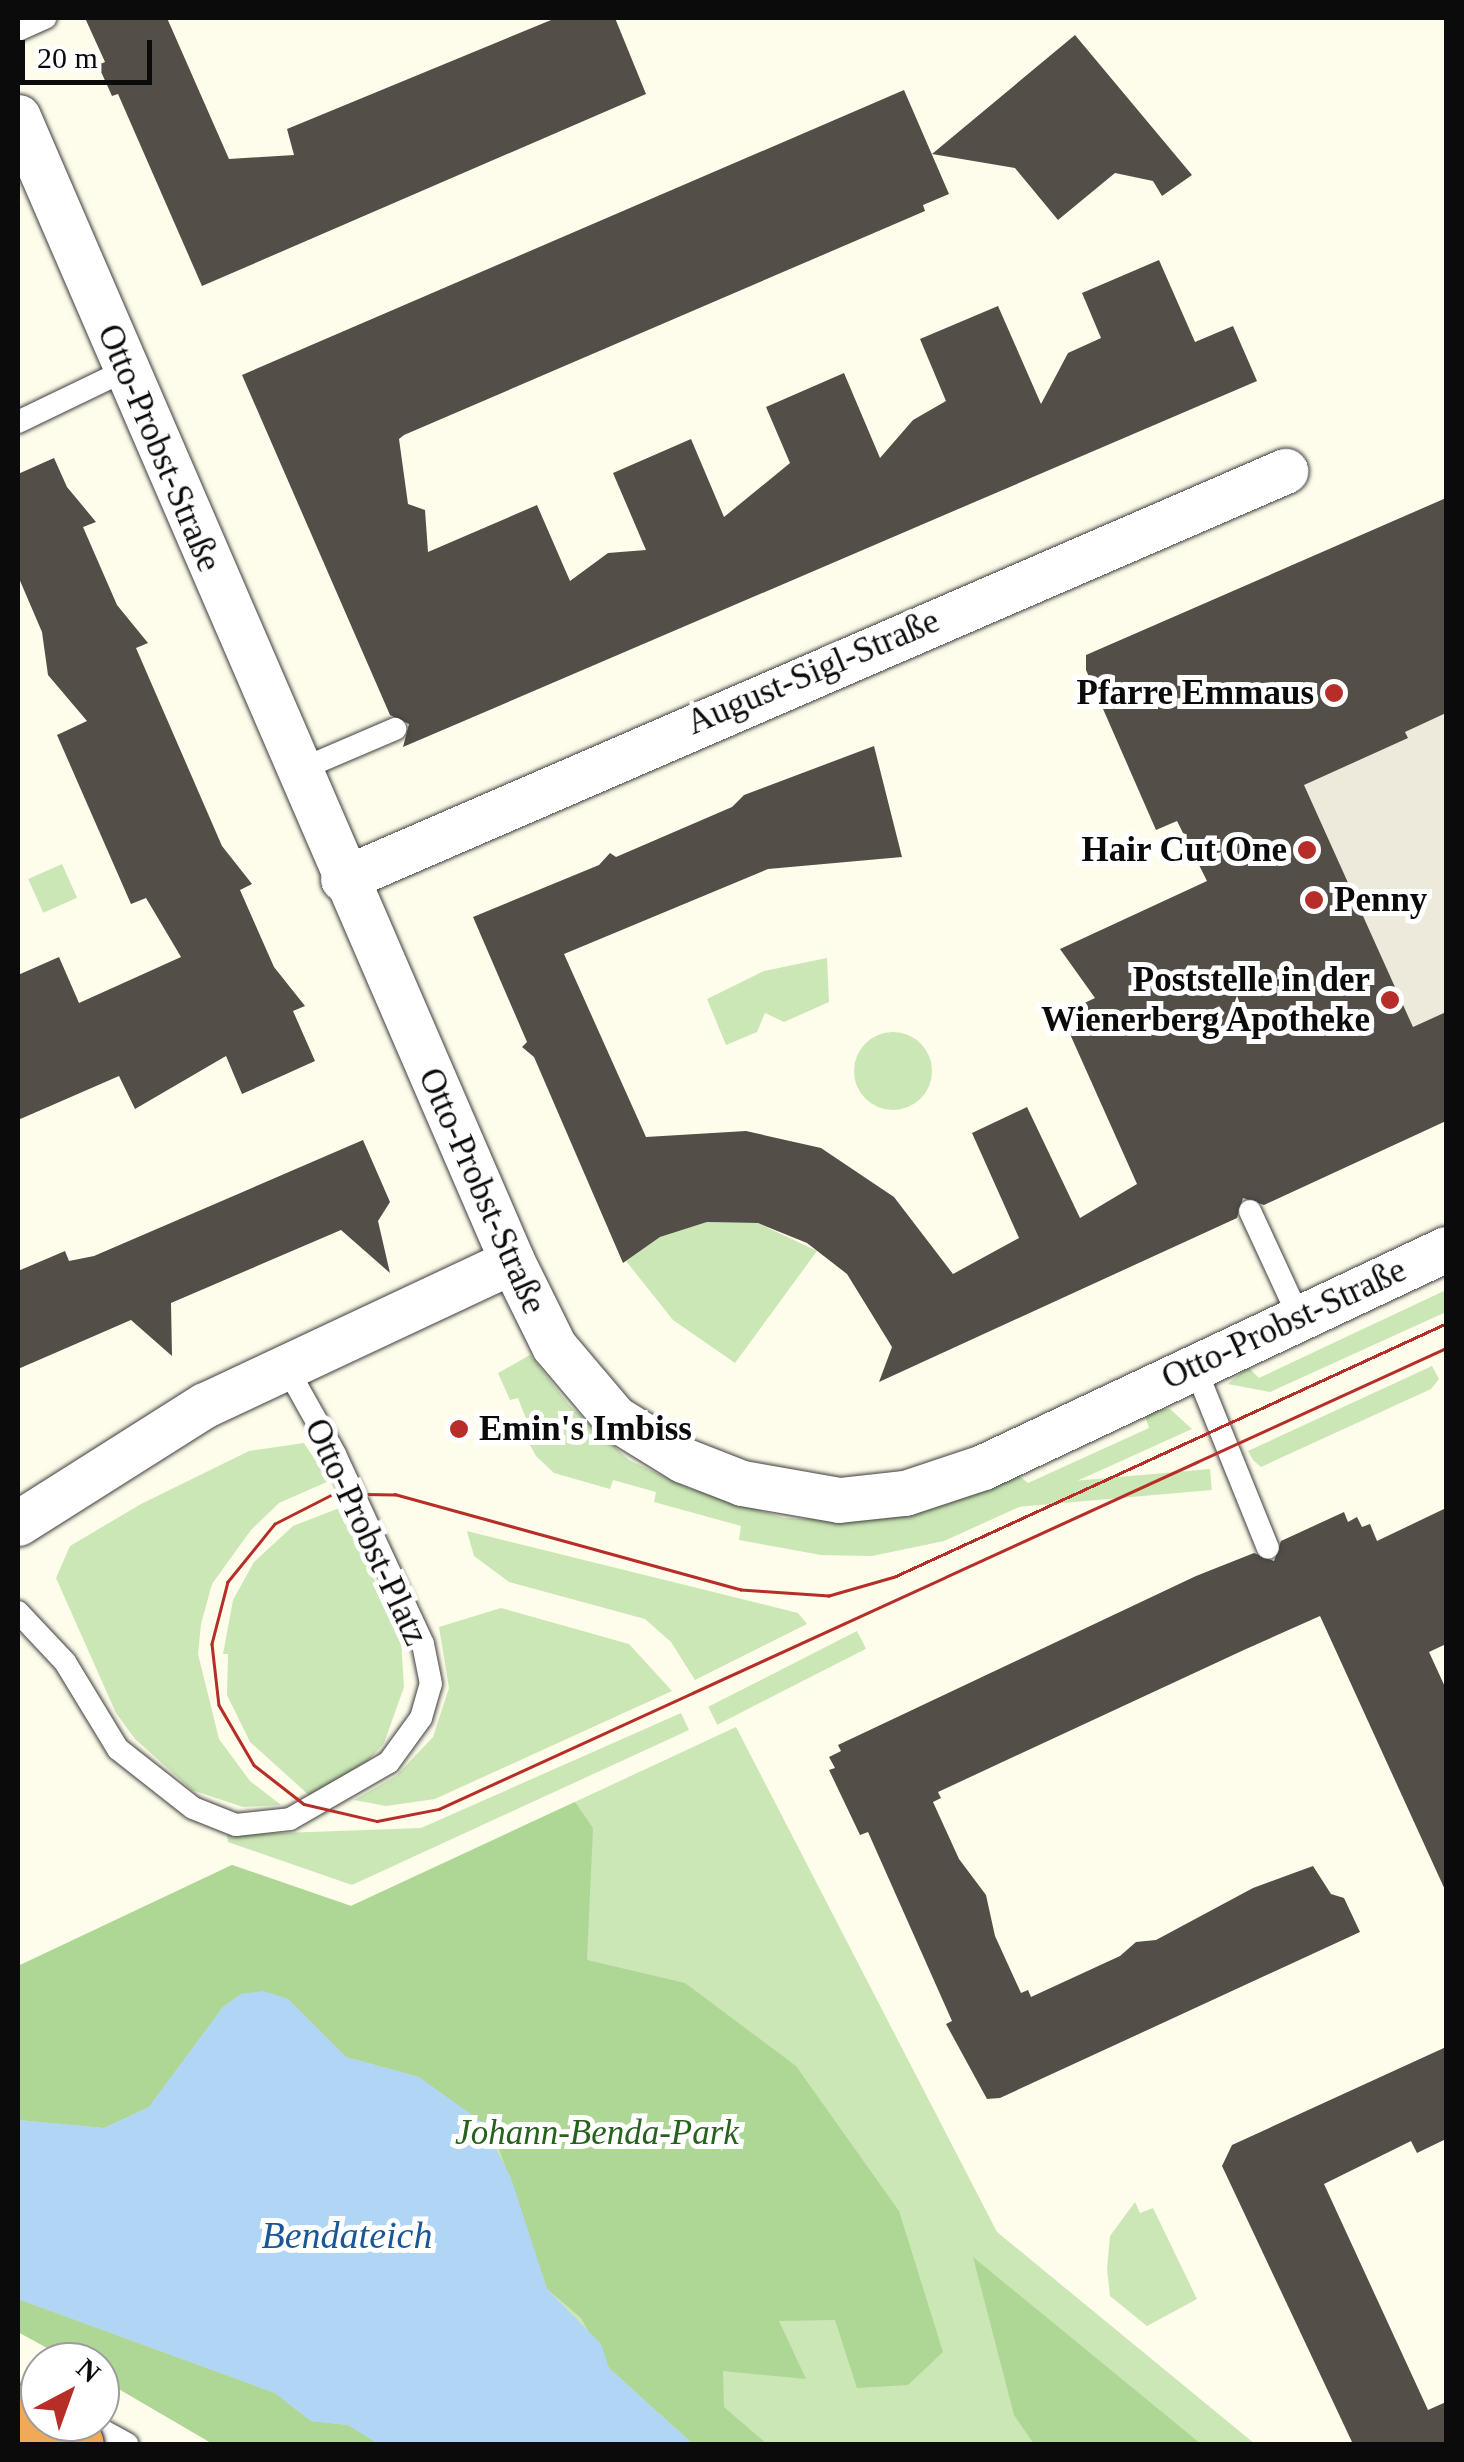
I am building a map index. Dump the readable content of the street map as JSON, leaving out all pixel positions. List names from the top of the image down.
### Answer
{
  "streets": {
    "street": ["Otto-Probst-Straße", "August-Sigl-Straße"],
    "lane": ["Otto-Probst-Platz"]
  },
  "crossings": [
    ["Otto-Probst-Straße", "August-Sigl-Straße"]
  ],
  "water": ["Bendateich"],
  "parks": ["Johann-Benda-Park"],
  "places": [
    "Pfarre Emmaus",
    "Hair Cut One",
    "Penny",
    "Poststelle in der Wienerberg Apotheke",
    "Emin's Imbiss"
  ],
  "scale_bar": "20 m",
  "north": "top right"
}
